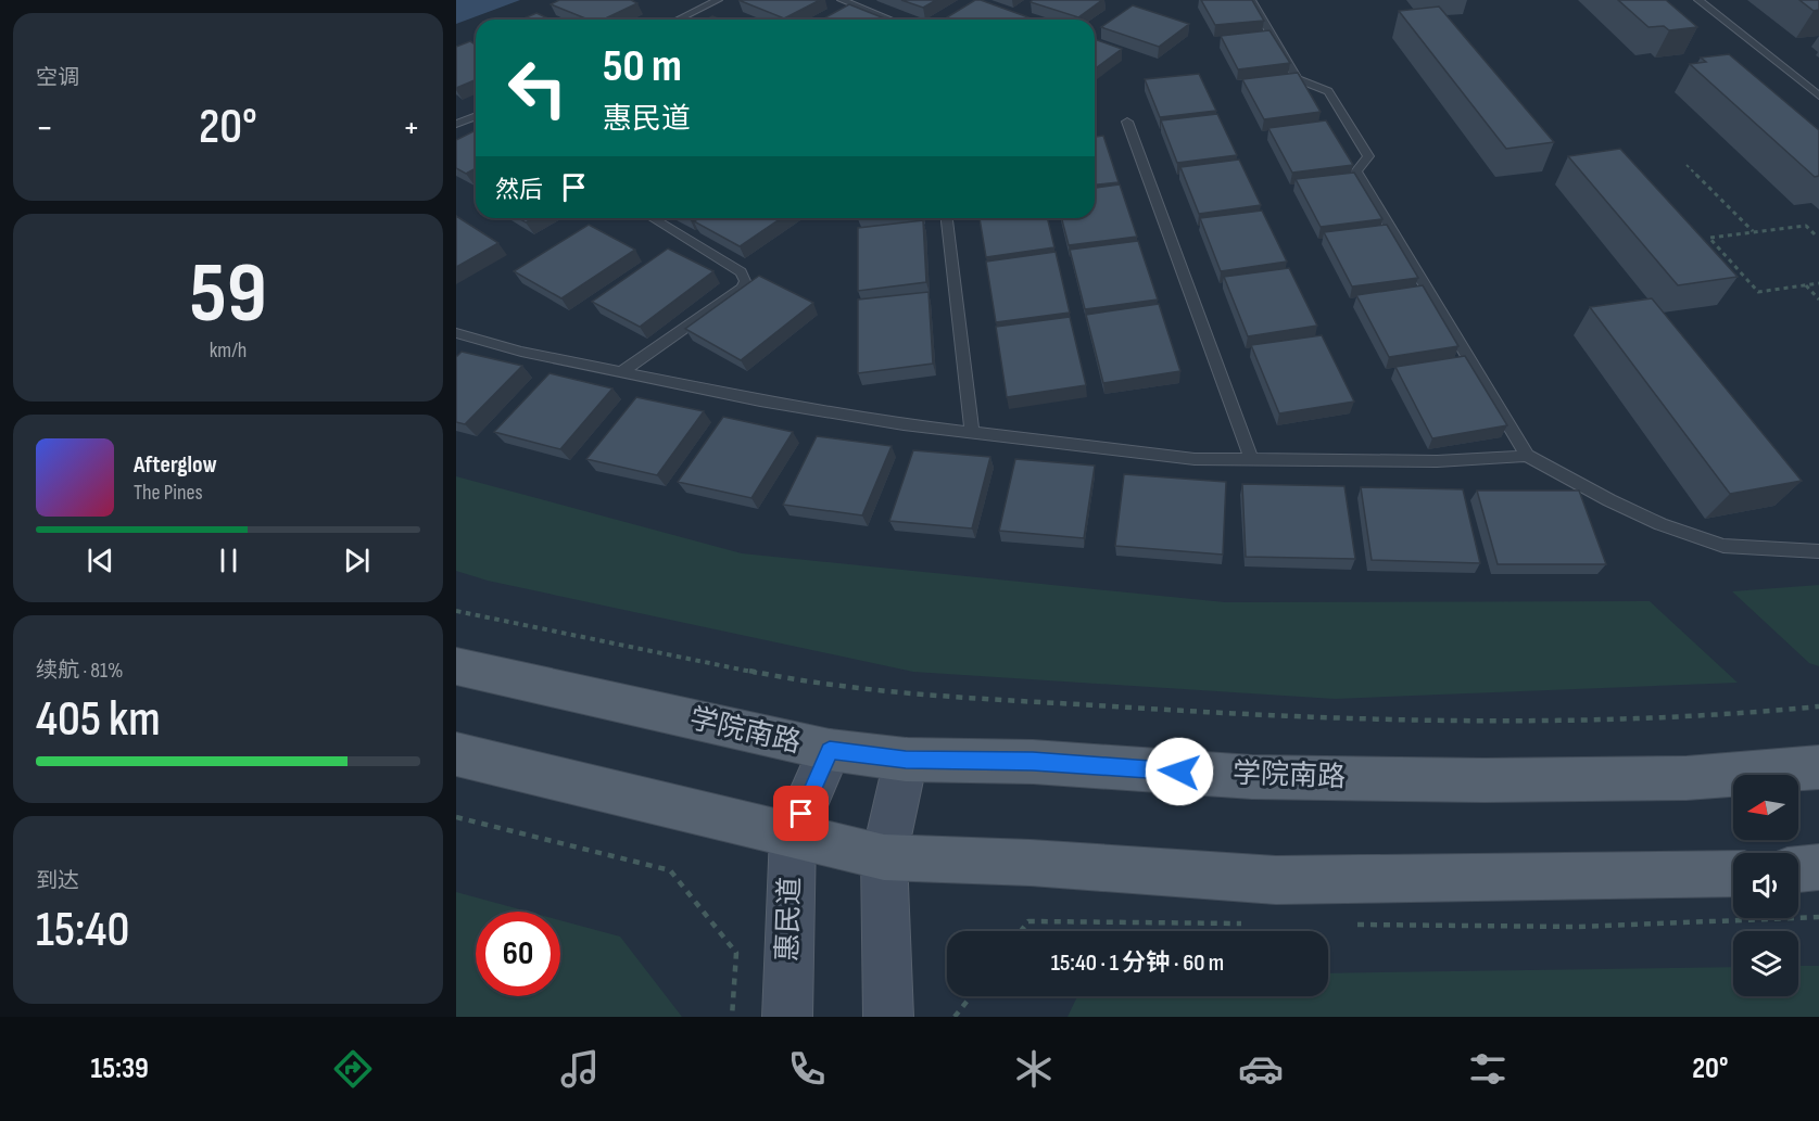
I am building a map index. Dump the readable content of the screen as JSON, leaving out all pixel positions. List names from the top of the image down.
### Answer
{
  "streets": {
    "main road": ["学院南路", "惠民道"]
  },
  "crossings": [
    ["学院南路", "惠民道"]
  ],
  "north": "left",
  "page": {
    "tile": [
      "空调",
      ["59", "km/h"],
      ["续航 · 81%", "405 km"],
      ["到达", "15:40"]
    ],
    "turn": ["50 m", "惠民道"],
    "heat": ["−", "20°", "+"],
    "then": "然后",
    "song": ["Afterglow", "The Pines"],
    "limit": "60",
    "trip": "15:40 · 1 分钟 · 60 m",
    "tabs": ["15:39", "20°"]
  }
}
